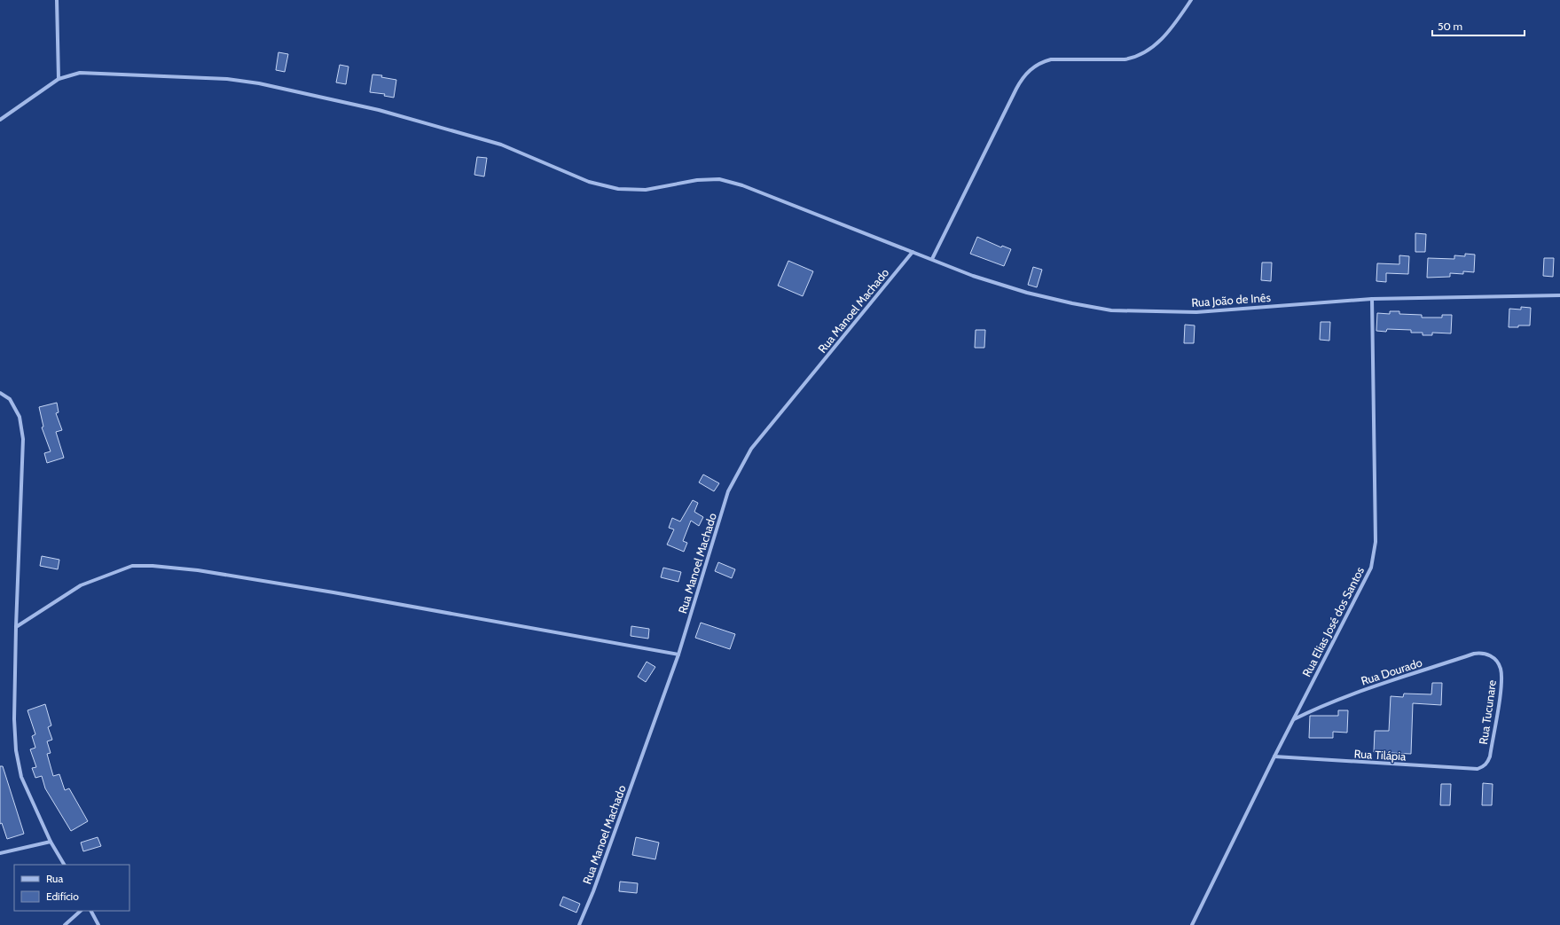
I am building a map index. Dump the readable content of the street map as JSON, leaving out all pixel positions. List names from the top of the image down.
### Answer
{
  "streets": {
    "street": [
      "Rua João de Inês",
      "Rua Manoel Machado",
      "Rua Elias José dos Santos",
      "Rua Dourado",
      "Rua Tucunare",
      "Rua Tilápia"
    ]
  },
  "crossings": [
    ["Rua João de Inês", "Rua Manoel Machado"],
    ["Rua João de Inês", "Rua Elias José dos Santos"],
    ["Rua Elias José dos Santos", "Rua Dourado"],
    ["Rua Elias José dos Santos", "Rua Tilápia"],
    ["Rua Dourado", "Rua Tucunare"],
    ["Rua Tucunare", "Rua Tilápia"]
  ],
  "legend": ["Rua", "Edifício"],
  "scale_bar": "50 m"
}
